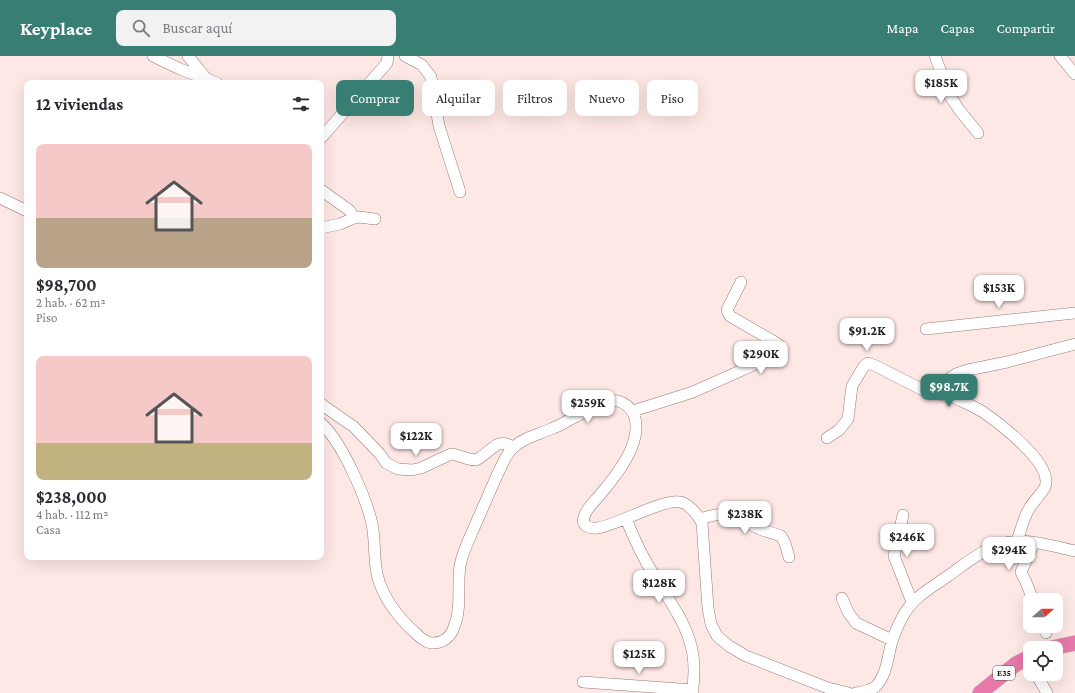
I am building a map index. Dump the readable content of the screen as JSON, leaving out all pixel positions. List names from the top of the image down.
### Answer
{
  "streets": {
    "highway": ["E35"]
  },
  "north": "right",
  "page": {
    "header": "Keyplace",
    "search": "Buscar aquí",
    "nav": ["Mapa", "Capas", "Compartir"],
    "price": [
      "$185K",
      "$153K",
      "$91.2K",
      "$290K",
      "$98.7K",
      "$259K",
      "$122K",
      "$238K",
      "$246K",
      "$294K",
      "$128K",
      "$125K"
    ],
    "chip": [
      "Comprar",
      "Alquilar",
      "Filtros",
      "Nuevo",
      "Piso"
    ],
    "heading": "12 viviendas",
    "list": [
      {
        "name": "$98,700",
        "note": "2 hab. · 62 m² · Piso"
      },
      {
        "name": "$238,000",
        "note": "4 hab. · 112 m² · Casa"
      }
    ]
  }
}
